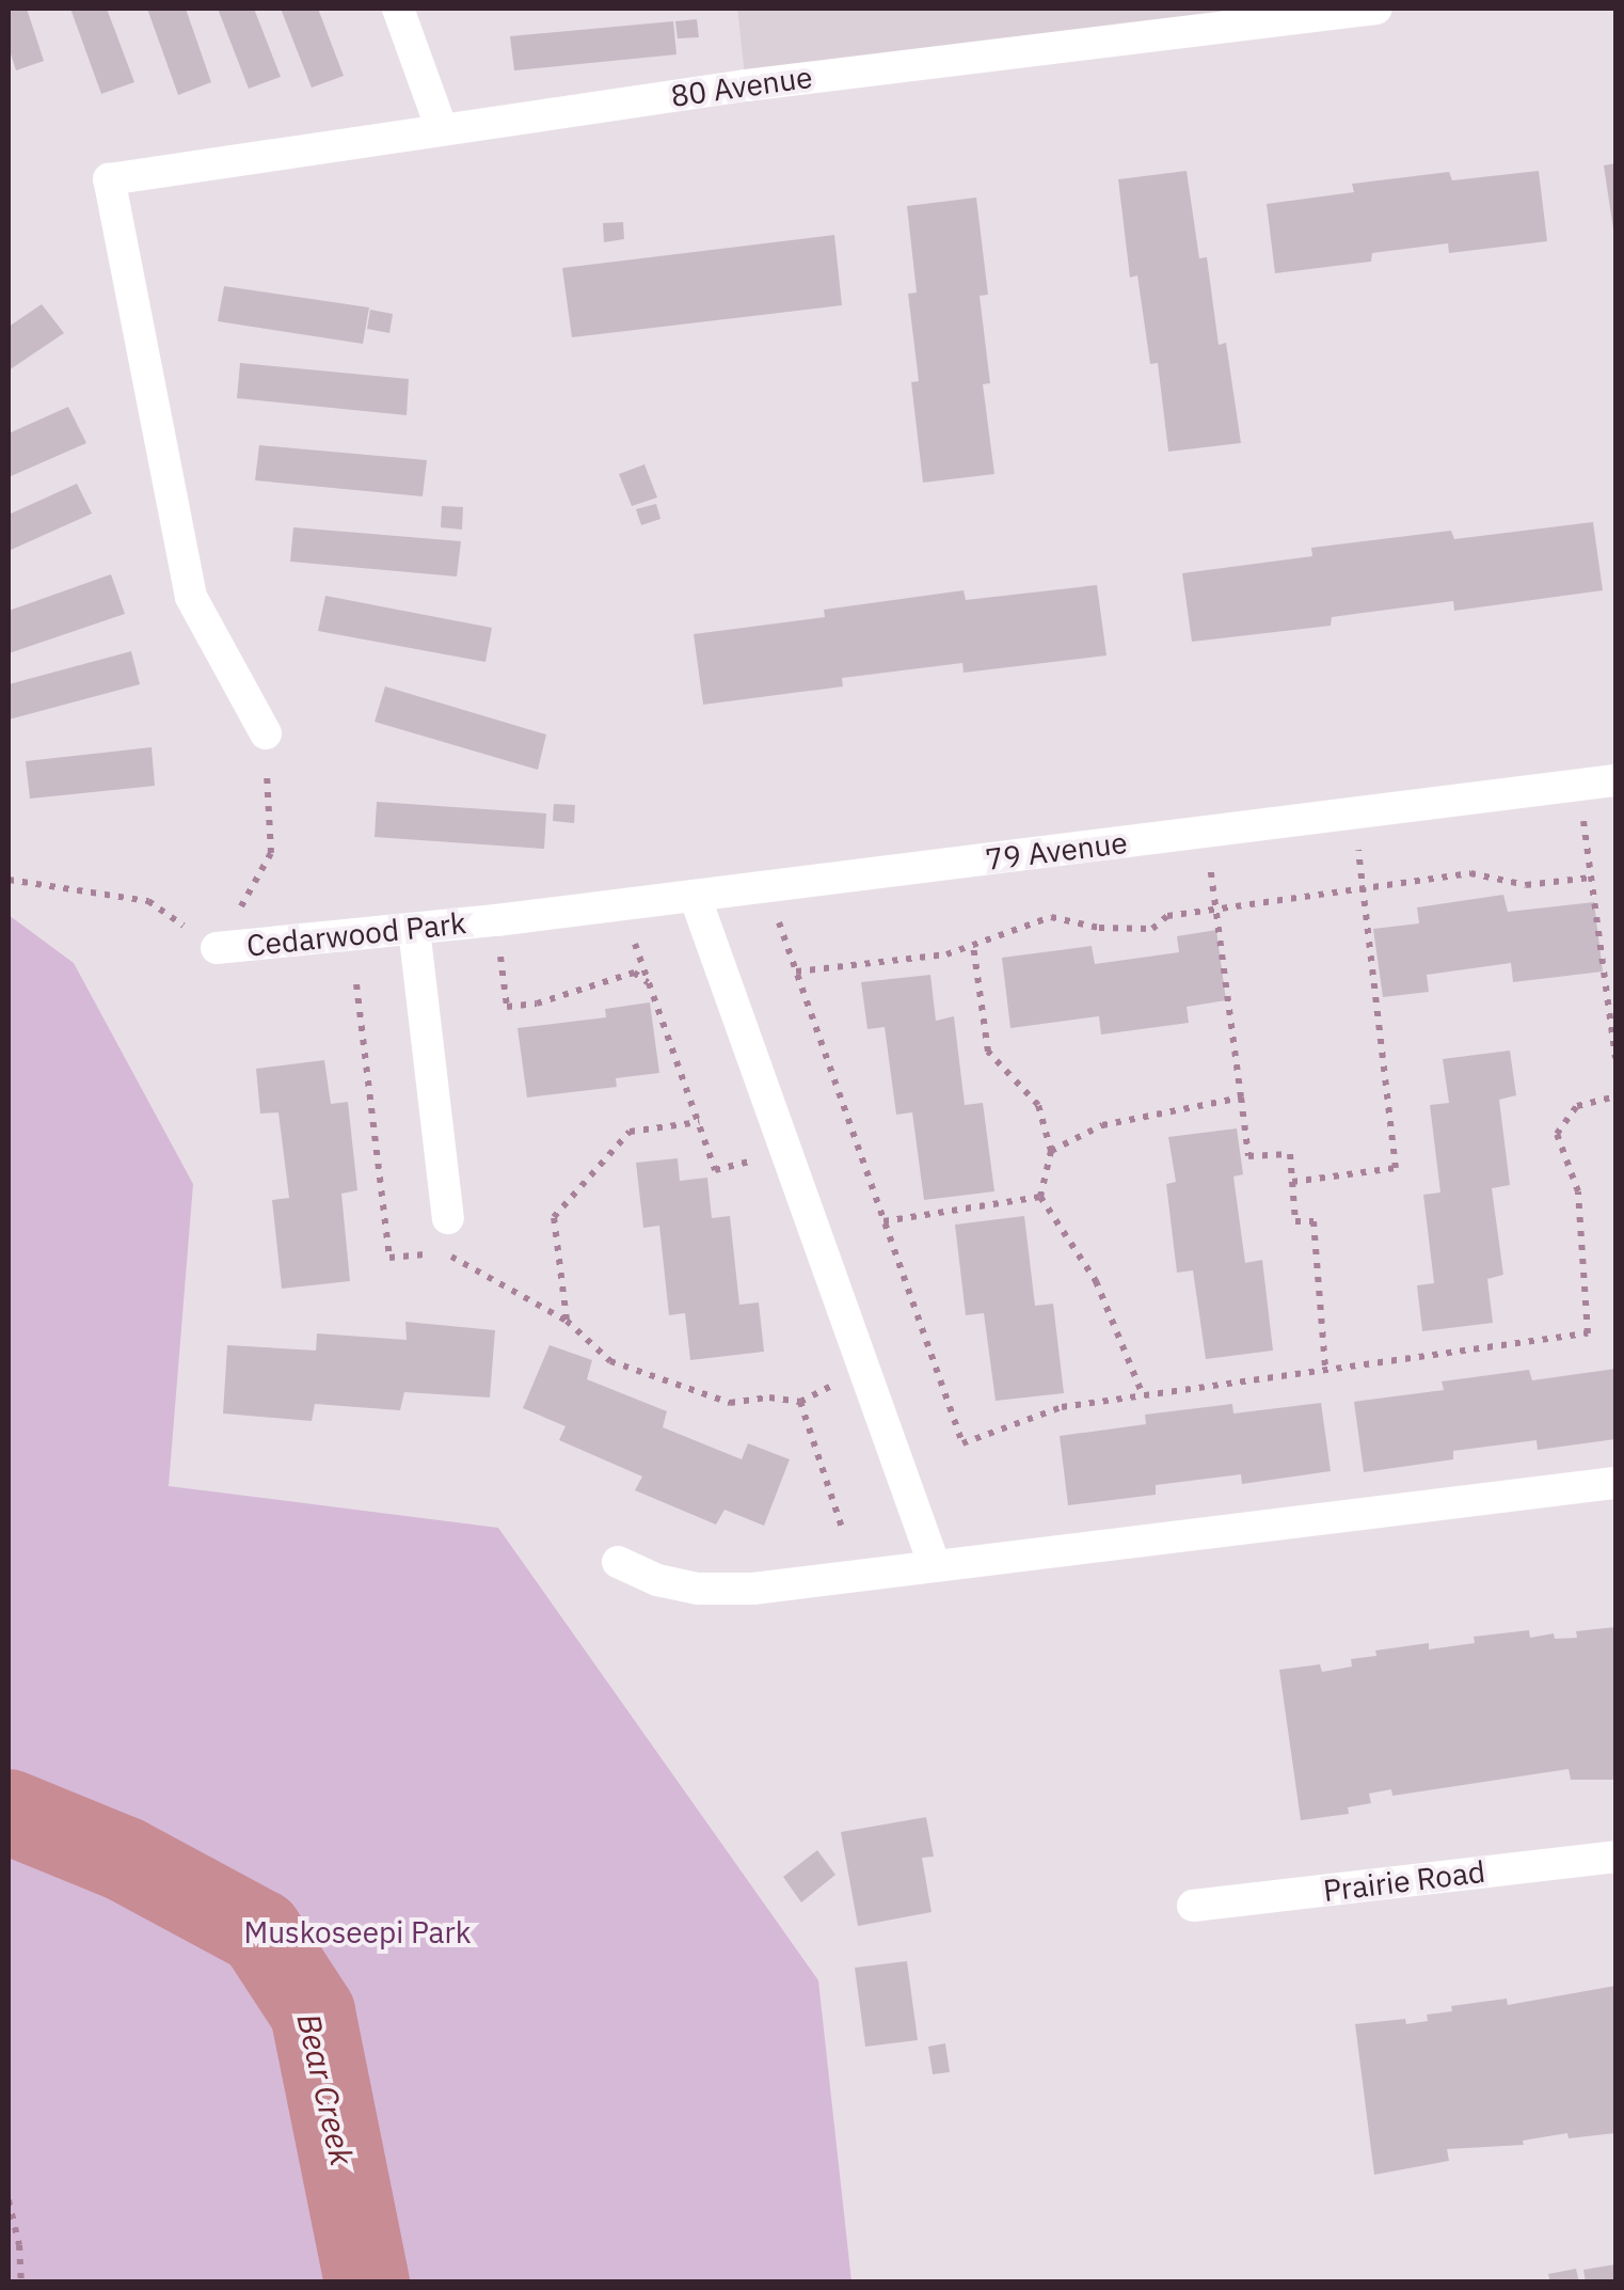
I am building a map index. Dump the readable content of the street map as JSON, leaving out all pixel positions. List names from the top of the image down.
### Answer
{
  "streets": {
    "street": [
      "80 Avenue",
      "79 Avenue",
      "Cedarwood Park",
      "Prairie Road"
    ]
  },
  "crossings": [
    ["79 Avenue", "Cedarwood Park"]
  ],
  "water": ["Bear Creek"],
  "parks": ["Muskoseepi Park"]
}
